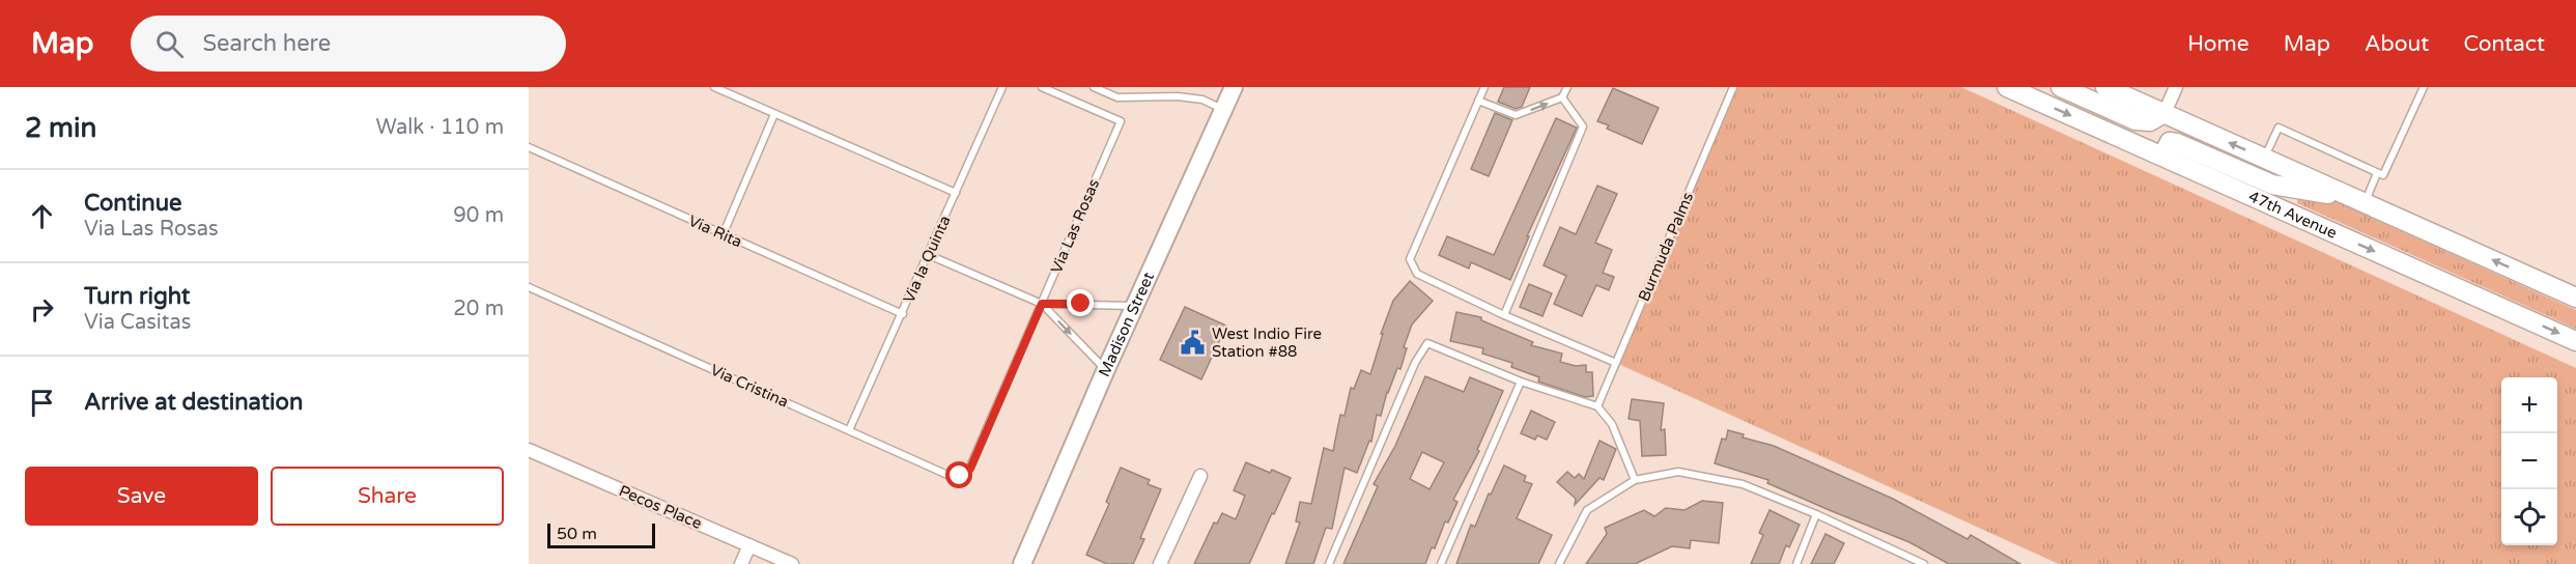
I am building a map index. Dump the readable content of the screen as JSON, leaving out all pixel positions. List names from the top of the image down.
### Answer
{
  "streets": {
    "main road": ["47th Avenue", "Madison Street"],
    "street": ["Pecos Place"],
    "lane": [
      "Via Las Rosas",
      "Via Rita",
      "Burmuda Palms",
      "Via la Quinta",
      "Via Cristina"
    ]
  },
  "crossings": [
    ["Via Las Rosas", "Via Cristina"],
    ["Via Rita", "Via la Quinta"],
    ["Via la Quinta", "Via Cristina"]
  ],
  "places": {
    "public building": ["West Indio Fire Station #88"]
  },
  "scale_bar": "50 m",
  "page": {
    "header": "Map",
    "search": "Search here",
    "nav": [
      "Home",
      "Map",
      "About",
      "Contact"
    ],
    "heading": ["2 min", "Walk · 110 m"],
    "list": [
      ["Continue", "Via Las Rosas", "90 m"],
      ["Turn right", "Via Casitas", "20 m"],
      "Arrive at destination"
    ],
    "map_buttons": ["+", "−"],
    "buttons": ["Save", "Share"],
    "scale": "50 m"
  }
}
